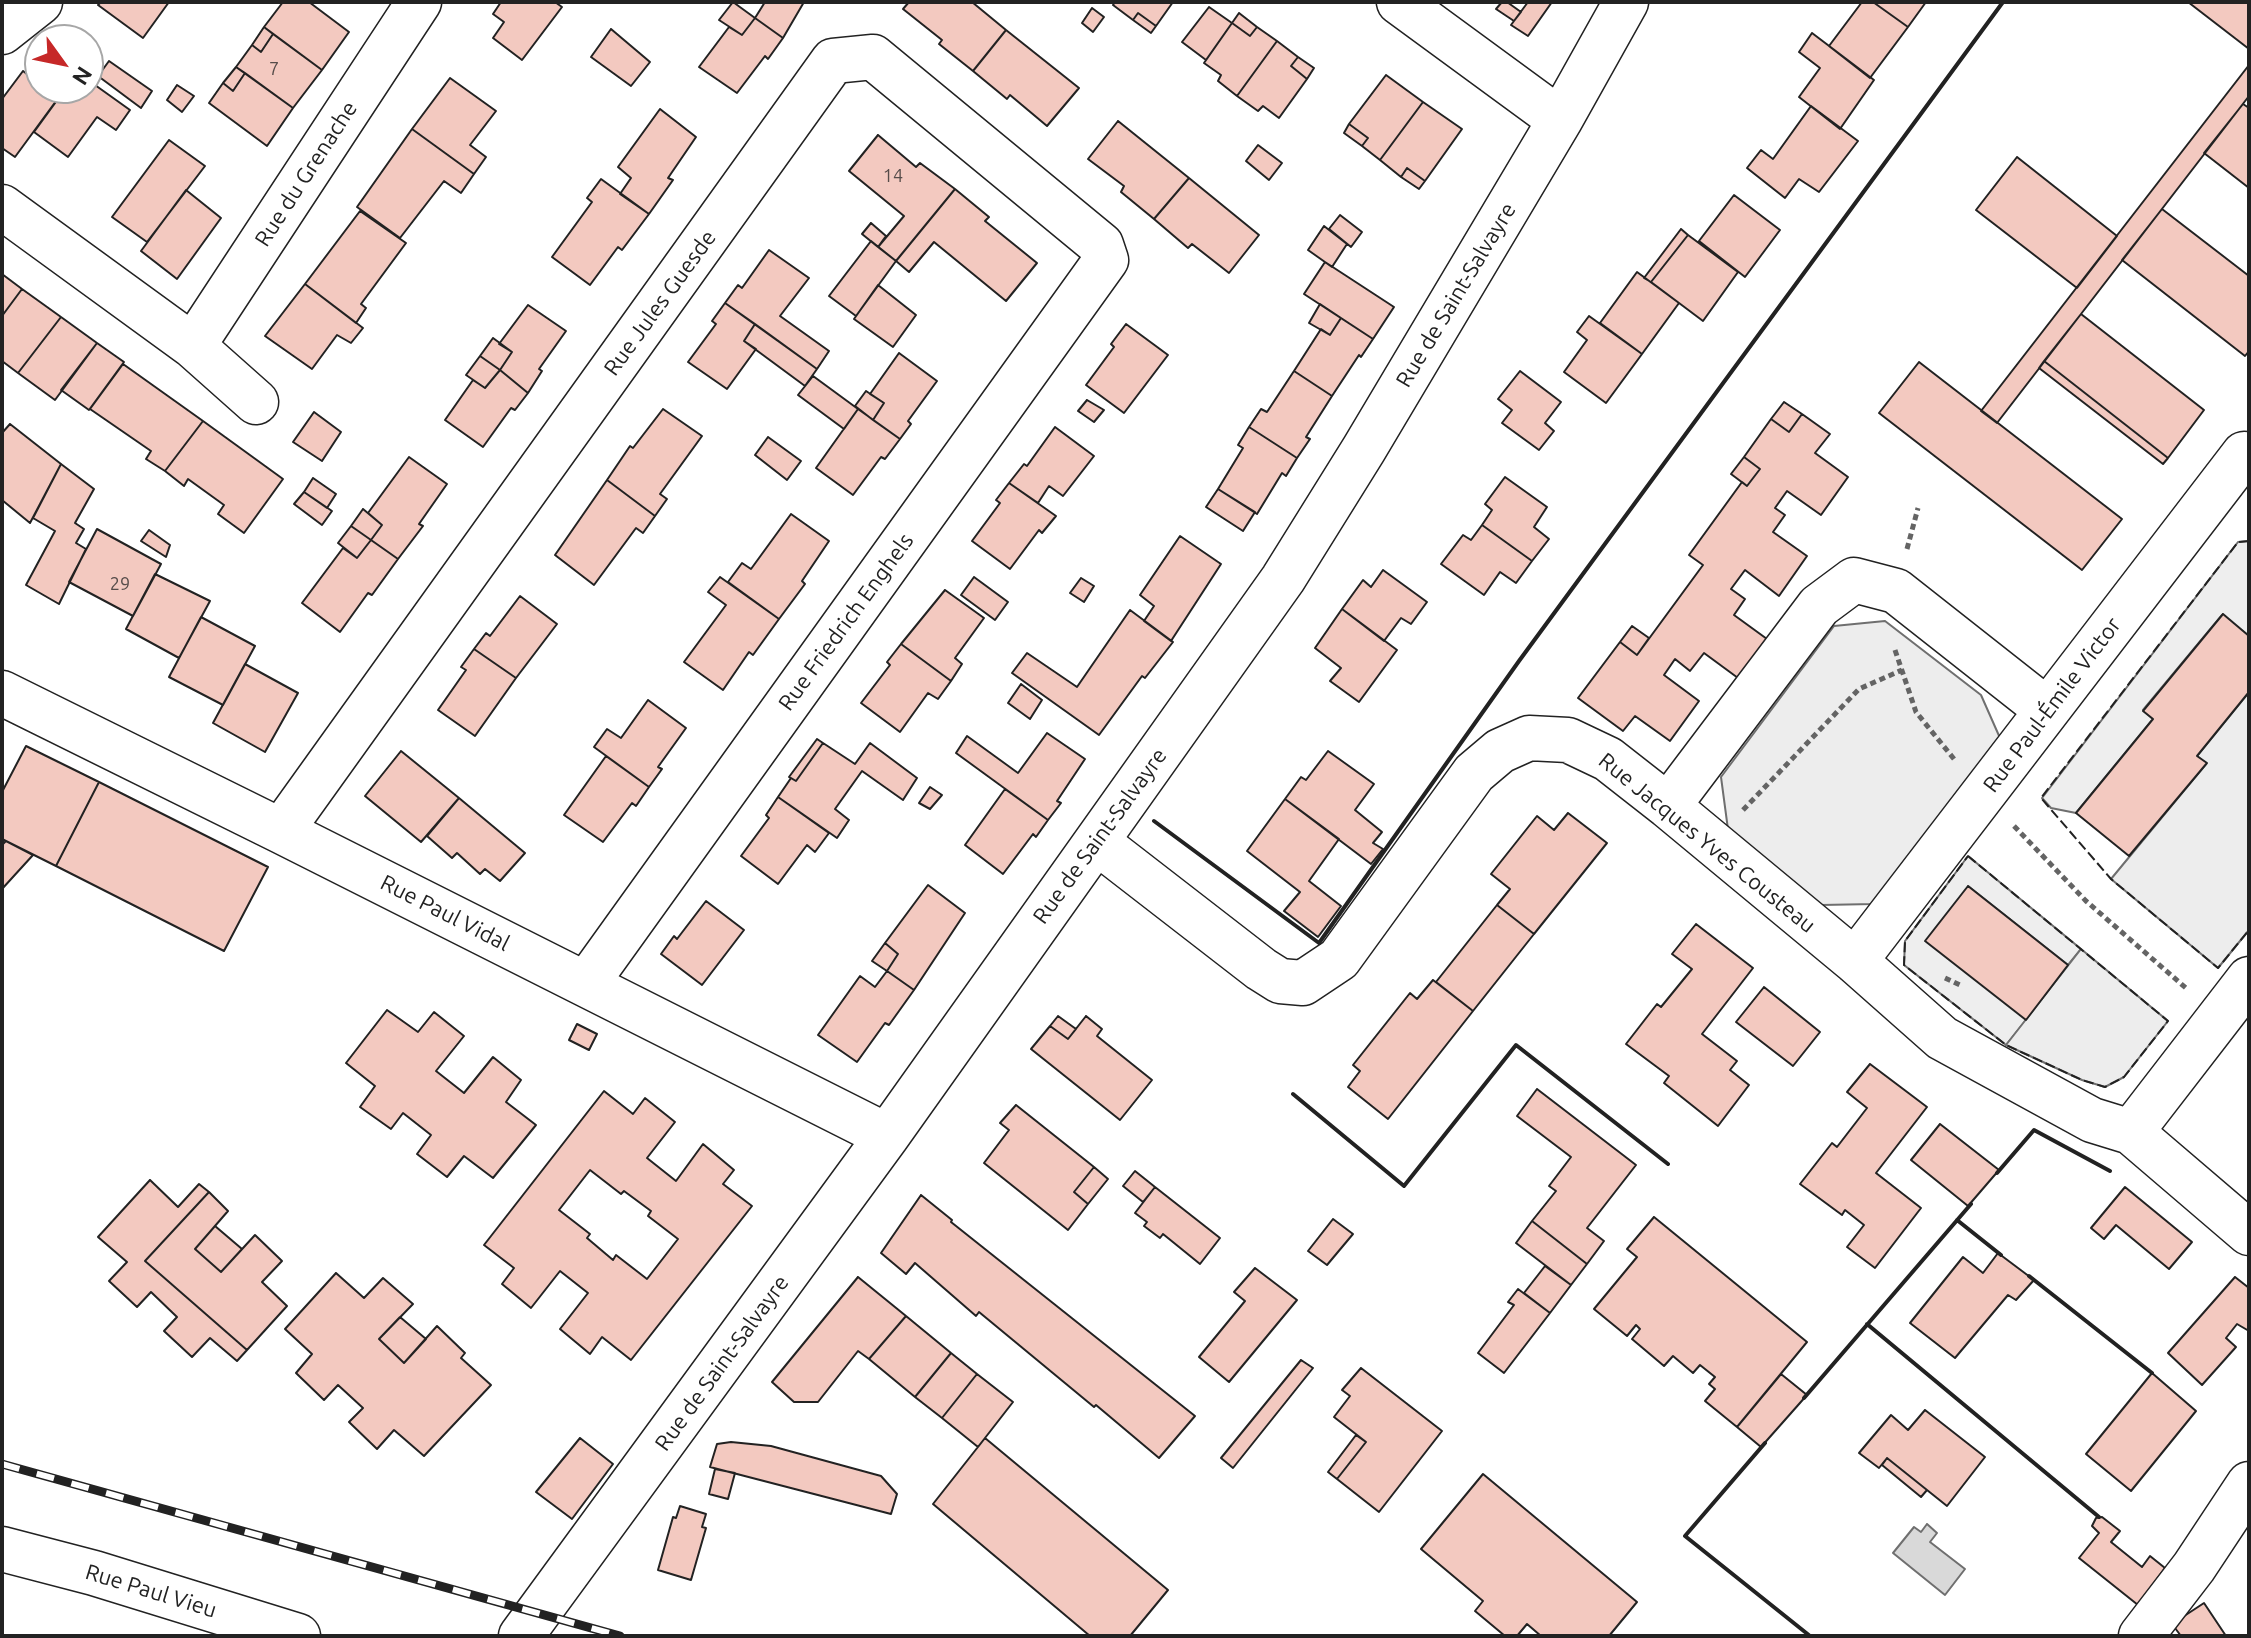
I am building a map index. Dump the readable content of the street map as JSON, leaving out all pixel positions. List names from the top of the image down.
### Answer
{
  "streets": {
    "street": [
      "Rue du Grenache",
      "Rue de Saint-Salvayre",
      "Rue Jules Guesde",
      "Rue Friedrich Enghels",
      "Rue Paul-Émile Victor",
      "Rue Jacques Yves Cousteau",
      "Rue Paul Vidal",
      "Rue Paul Vieu"
    ]
  },
  "crossings": [
    ["Rue de Saint-Salvayre", "Rue Jacques Yves Cousteau"],
    ["Rue de Saint-Salvayre", "Rue Paul Vidal"],
    ["Rue Jules Guesde", "Rue Friedrich Enghels"],
    ["Rue Jules Guesde", "Rue Paul Vidal"],
    ["Rue Friedrich Enghels", "Rue Paul Vidal"],
    ["Rue Paul-Émile Victor", "Rue Jacques Yves Cousteau"]
  ],
  "house_numbers": ["7", "14", "29"],
  "north": "bottom right"
}
